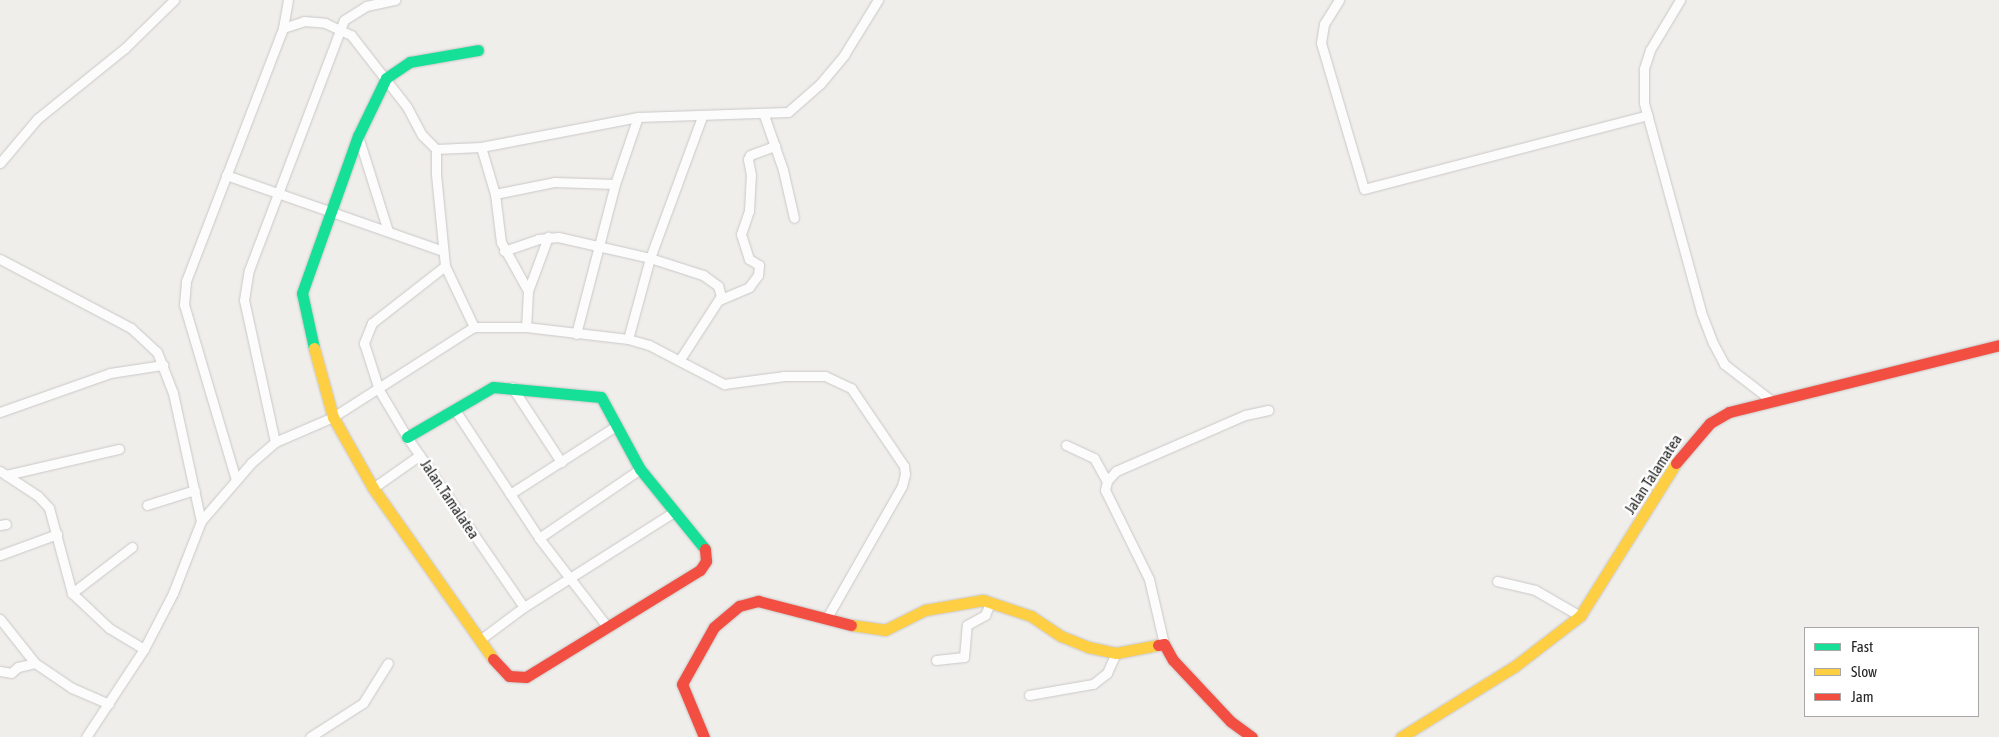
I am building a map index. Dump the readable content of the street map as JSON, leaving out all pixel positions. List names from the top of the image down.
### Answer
{
  "streets": {
    "street": ["Jalan Talamatea", "Jalan.Tamalatea"]
  },
  "legend": ["Fast", "Slow", "Jam"]
}
